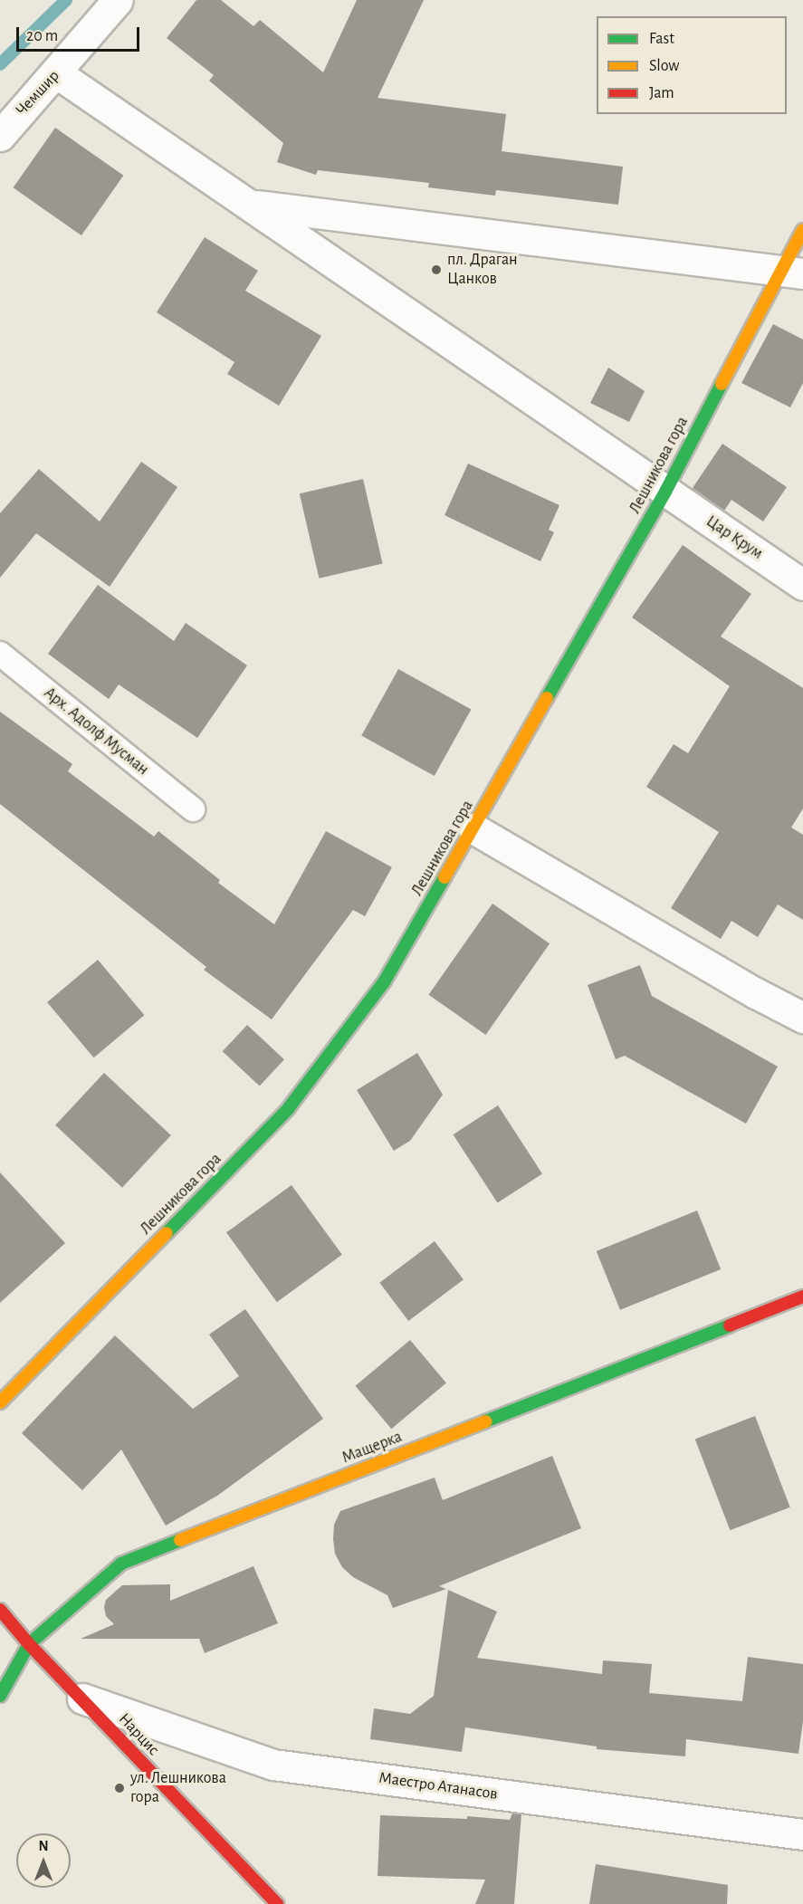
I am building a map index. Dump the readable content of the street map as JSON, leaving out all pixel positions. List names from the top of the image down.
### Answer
{
  "streets": {
    "street": [
      "Чемшир",
      "Лешникова гора",
      "Цар Крум",
      "Мащерка",
      "Нарцис",
      "Маестро Атанасов"
    ],
    "lane": ["Арх. Адолф Мусман"]
  },
  "crossings": [
    ["Лешникова гора", "Цар Крум"],
    ["Мащерка", "Нарцис"],
    ["Нарцис", "Маестро Атанасов"]
  ],
  "places": ["пл. Драган Цанков", "ул. Лешникова гора"],
  "legend": ["Fast", "Slow", "Jam"],
  "scale_bar": "20 m",
  "north": "top"
}
